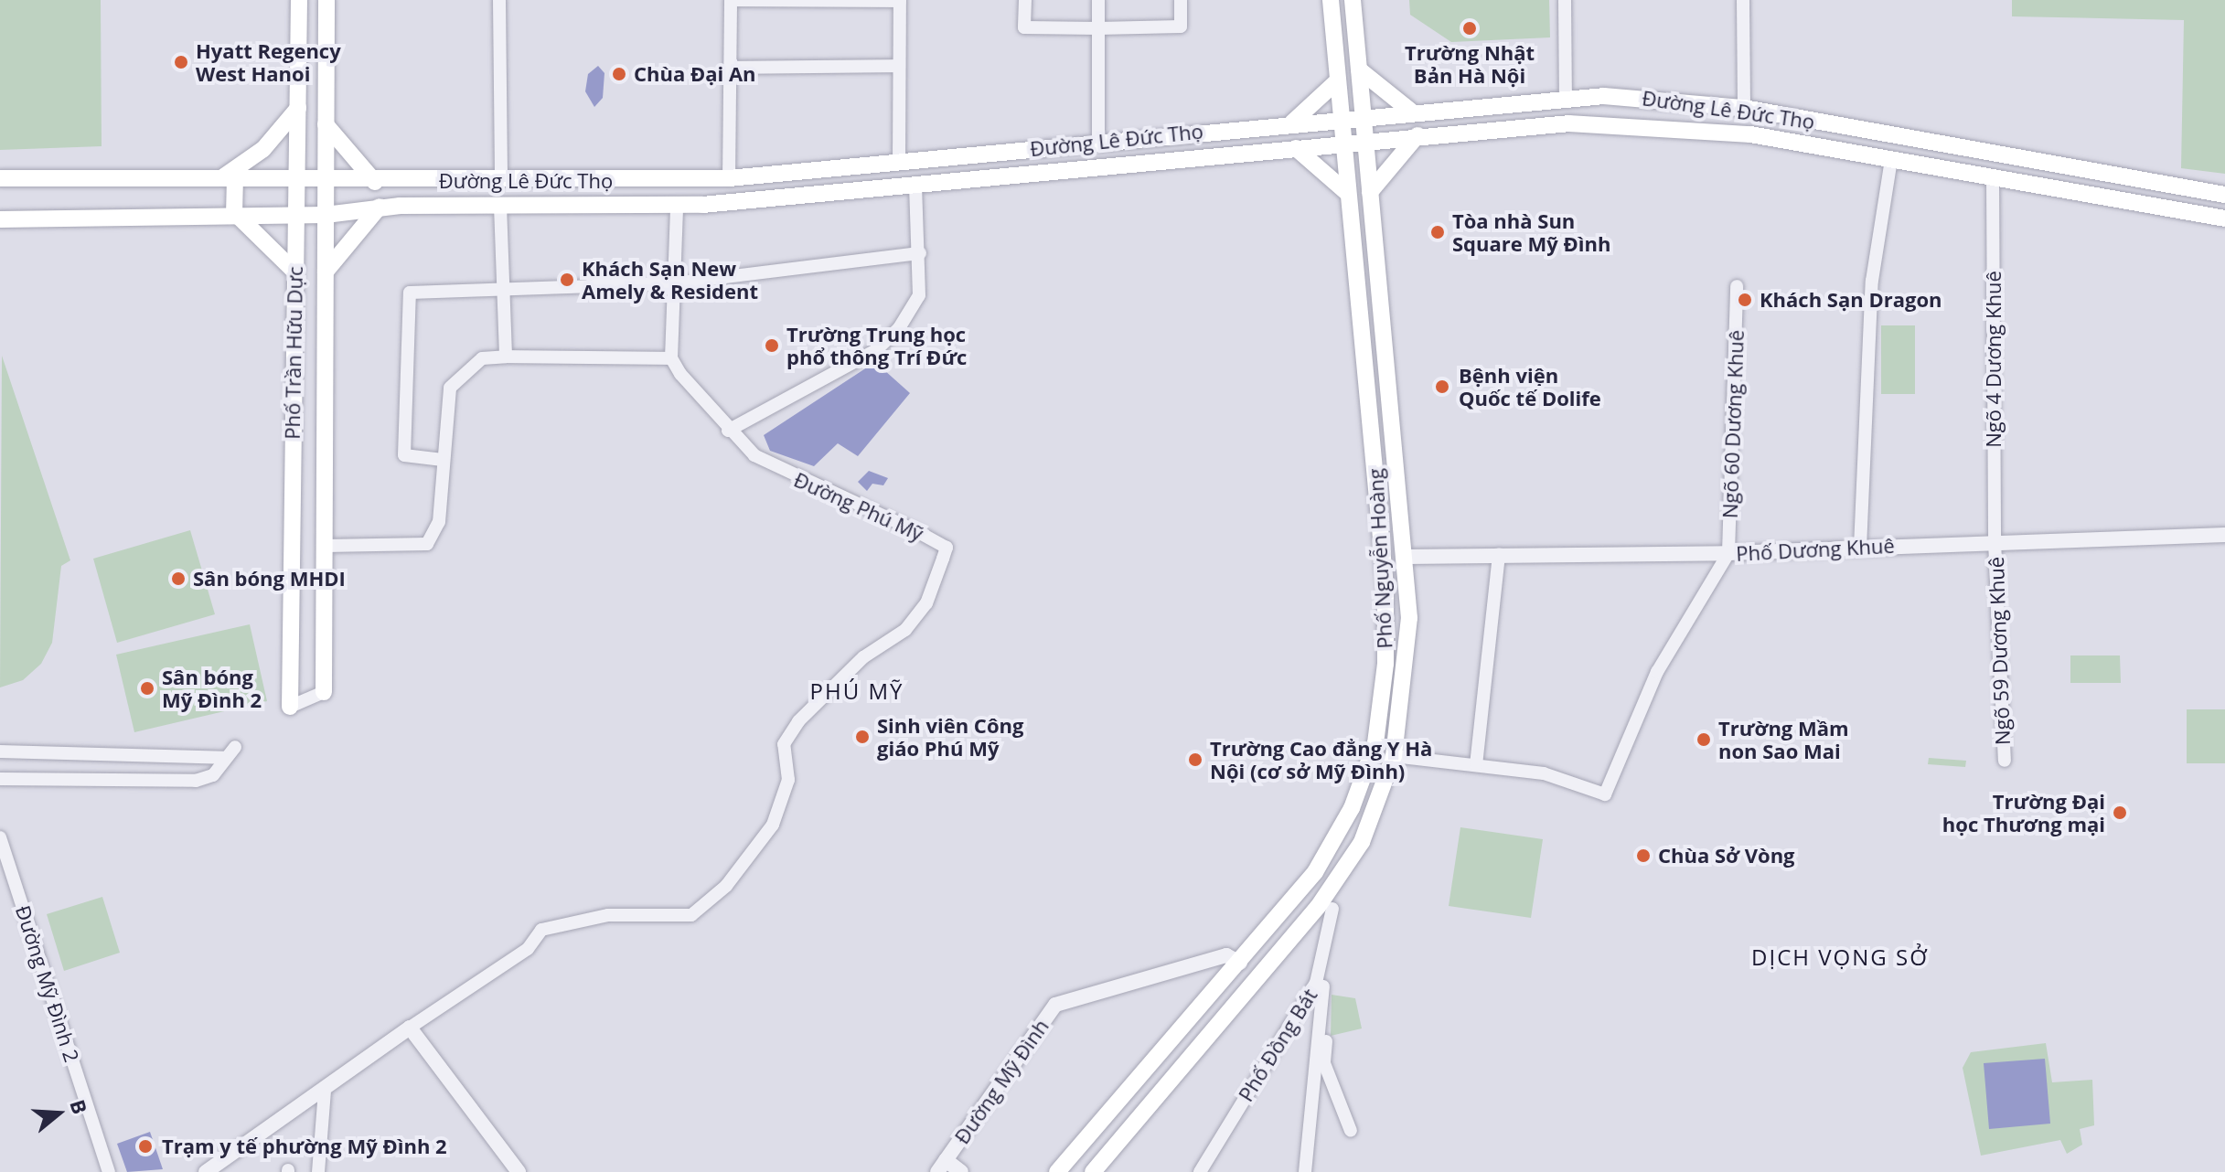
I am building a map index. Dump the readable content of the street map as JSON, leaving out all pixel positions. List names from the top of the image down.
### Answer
{
  "streets": {
    "main road": ["Đường Lê Đức Thọ", "Phố Trần Hữu Dực", "Phố Nguyễn Hoàng"],
    "street": [
      "Ngõ 4 Dương Khuê",
      "Ngõ 60 Dương Khuê",
      "Đường Phú Mỹ",
      "Phố Dương Khuê",
      "Ngõ 59 Dương Khuê",
      "Đường Mỹ Đình 2",
      "Phố Đồng Bát",
      "Đường Mỹ Đình"
    ]
  },
  "crossings": [
    ["Đường Lê Đức Thọ", "Phố Trần Hữu Dực"],
    ["Đường Lê Đức Thọ", "Ngõ 4 Dương Khuê"],
    ["Đường Lê Đức Thọ", "Phố Nguyễn Hoàng"],
    ["Ngõ 4 Dương Khuê", "Phố Dương Khuê"],
    ["Ngõ 4 Dương Khuê", "Ngõ 59 Dương Khuê"],
    ["Ngõ 60 Dương Khuê", "Phố Dương Khuê"],
    ["Phố Dương Khuê", "Phố Nguyễn Hoàng"],
    ["Phố Dương Khuê", "Ngõ 59 Dương Khuê"],
    ["Phố Nguyễn Hoàng", "Đường Mỹ Đình"]
  ],
  "districts": ["PHÚ MỸ", "DỊCH VỌNG SỞ"],
  "places": [
    "Trường Nhật Bản Hà Nội",
    "Hyatt Regency West Hanoi",
    "Chùa Đại An",
    "Tòa nhà Sun Square Mỹ Đình",
    "Khách Sạn New Amely & Resident",
    "Khách Sạn Dragon",
    "Trường Trung học phổ thông Trí Đức",
    "Bệnh viện Quốc tế Dolife",
    "Sân bóng MHDI",
    "Sân bóng Mỹ Đình 2",
    "Sinh viên Công giáo Phú Mỹ",
    "Trường Mầm non Sao Mai",
    "Trường Cao đẳng Y Hà Nội (cơ sở Mỹ Đình)",
    "Trường Đại học Thương mại",
    "Chùa Sở Vòng",
    "Trạm y tế phường Mỹ Đình 2"
  ],
  "north": "right"
}
